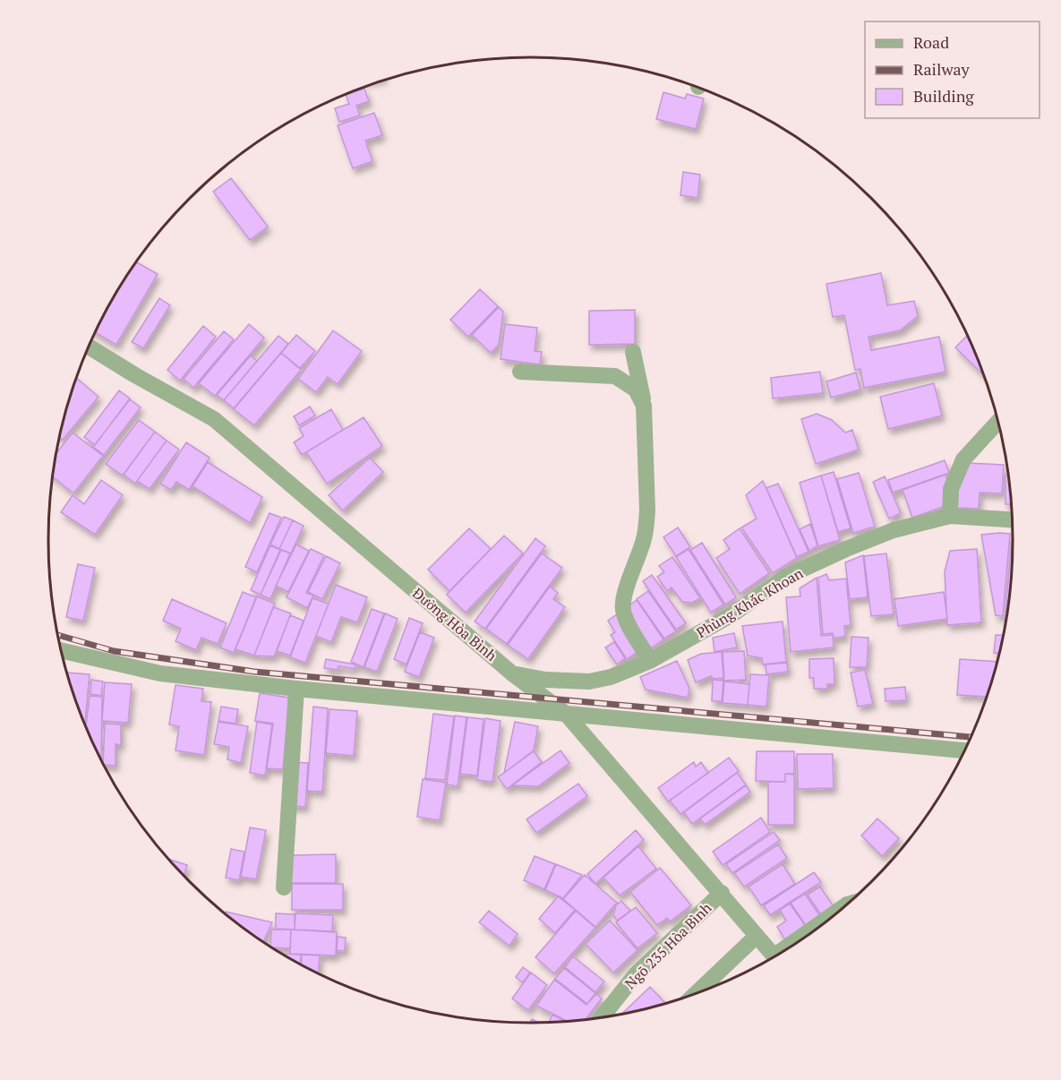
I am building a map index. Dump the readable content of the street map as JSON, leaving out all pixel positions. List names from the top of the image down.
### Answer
{
  "streets": {
    "street": ["Phùng Khắc Khoan", "Đường Hòa Bình", "Ngõ 235 Hòa Bình"]
  },
  "crossings": [
    ["Phùng Khắc Khoan", "Đường Hòa Bình"],
    ["Đường Hòa Bình", "Ngõ 235 Hòa Bình"]
  ],
  "legend": ["Road", "Railway", "Building"]
}
